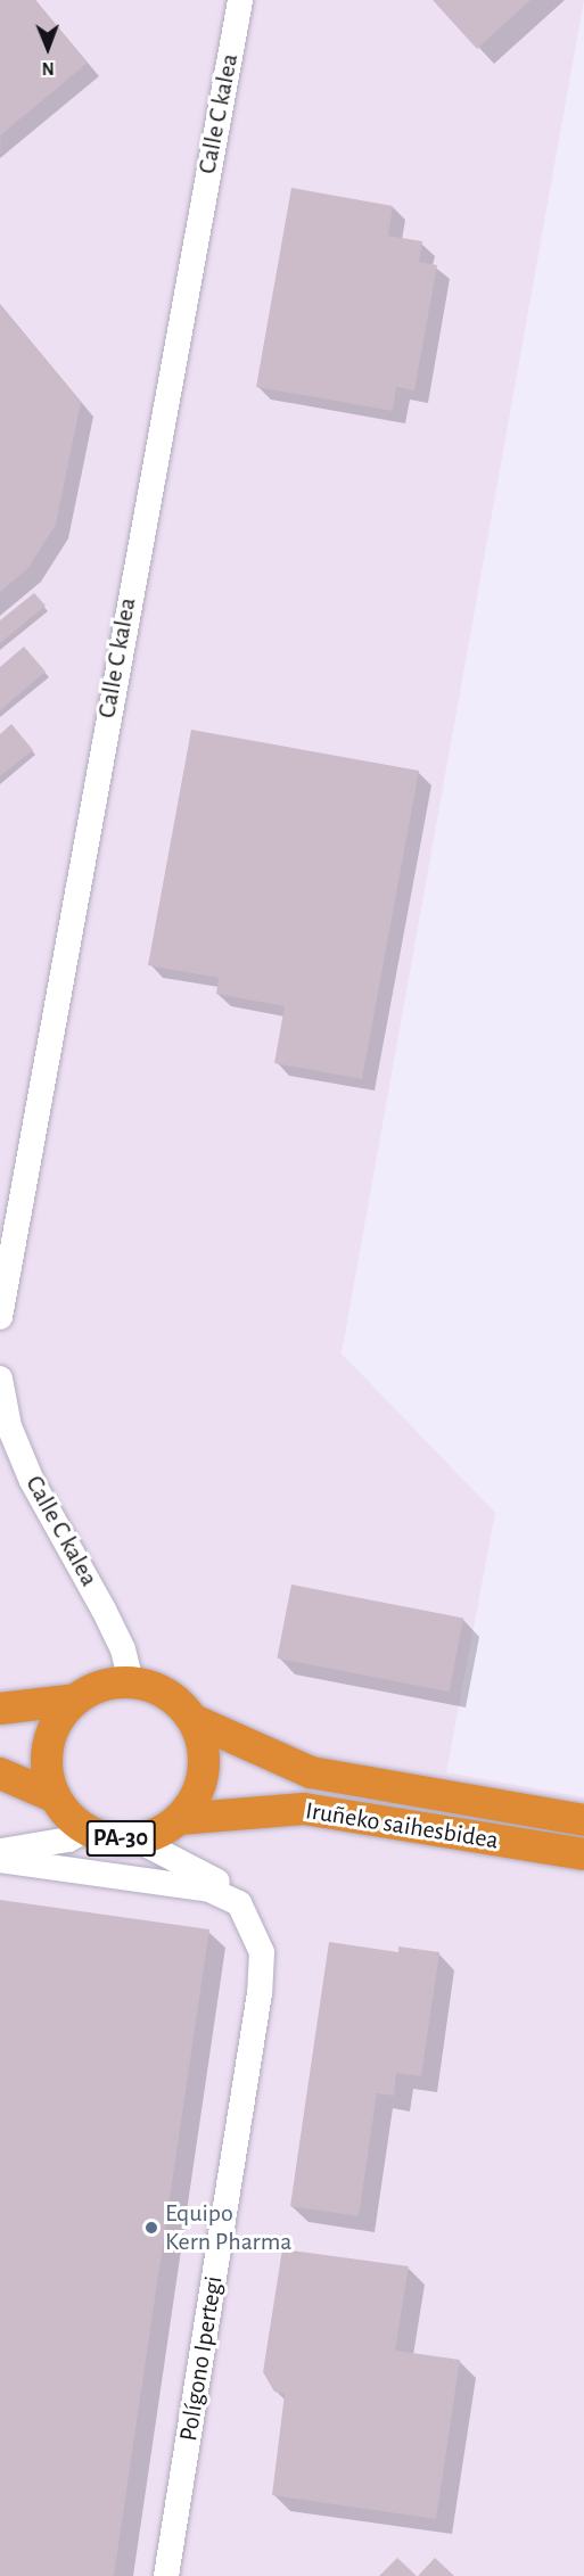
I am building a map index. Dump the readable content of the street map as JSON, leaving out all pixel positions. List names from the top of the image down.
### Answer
{
  "streets": {
    "highway": ["Iruñeko saihesbidea", "PA-30"],
    "street": ["Calle C kalea", "Polígono Ipertegi"]
  },
  "crossings": [
    ["Calle C kalea", "Iruñeko saihesbidea"],
    ["Calle C kalea", "PA-30"],
    ["Calle C kalea", "Polígono Ipertegi"],
    ["Iruñeko saihesbidea", "PA-30"],
    ["Iruñeko saihesbidea", "Polígono Ipertegi"],
    ["PA-30", "Polígono Ipertegi"]
  ],
  "places": ["Equipo Kern Pharma"],
  "north": "bottom"
}
